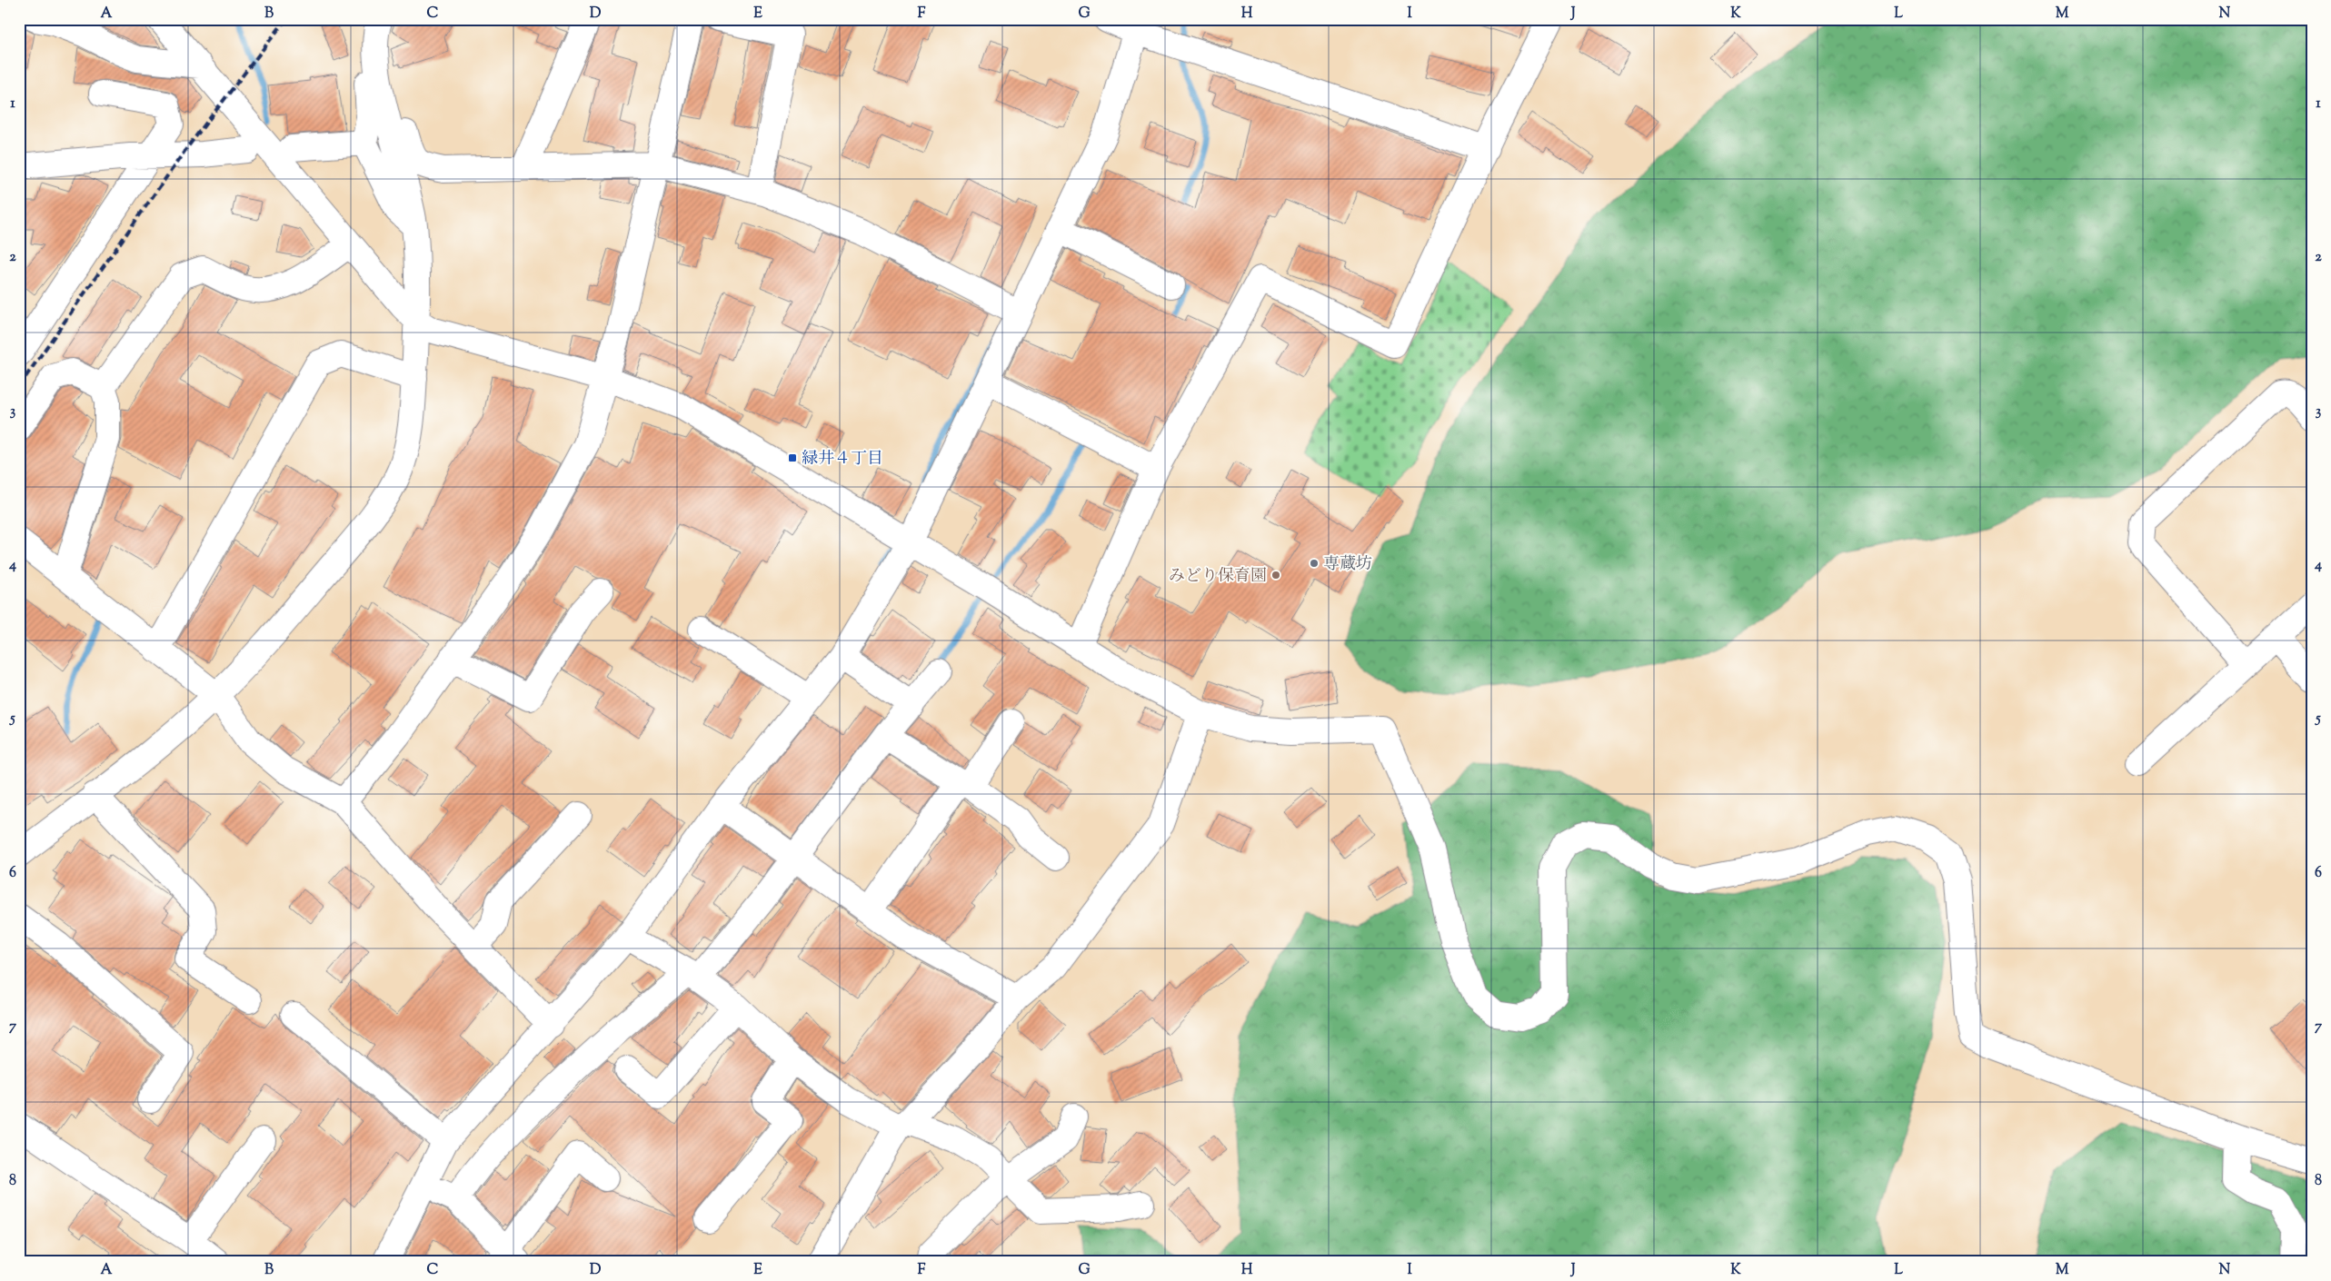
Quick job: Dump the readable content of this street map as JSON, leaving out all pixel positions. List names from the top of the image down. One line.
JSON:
{"places":{"transit":["緑井４丁目"],"other":["専蔵坊","みどり保育園"]},"grid":{"columns":["A","B","C","D","E","F","G","H","I","J","K","L","M","N"],"rows":["1","2","3","4","5","6","7","8"]}}
